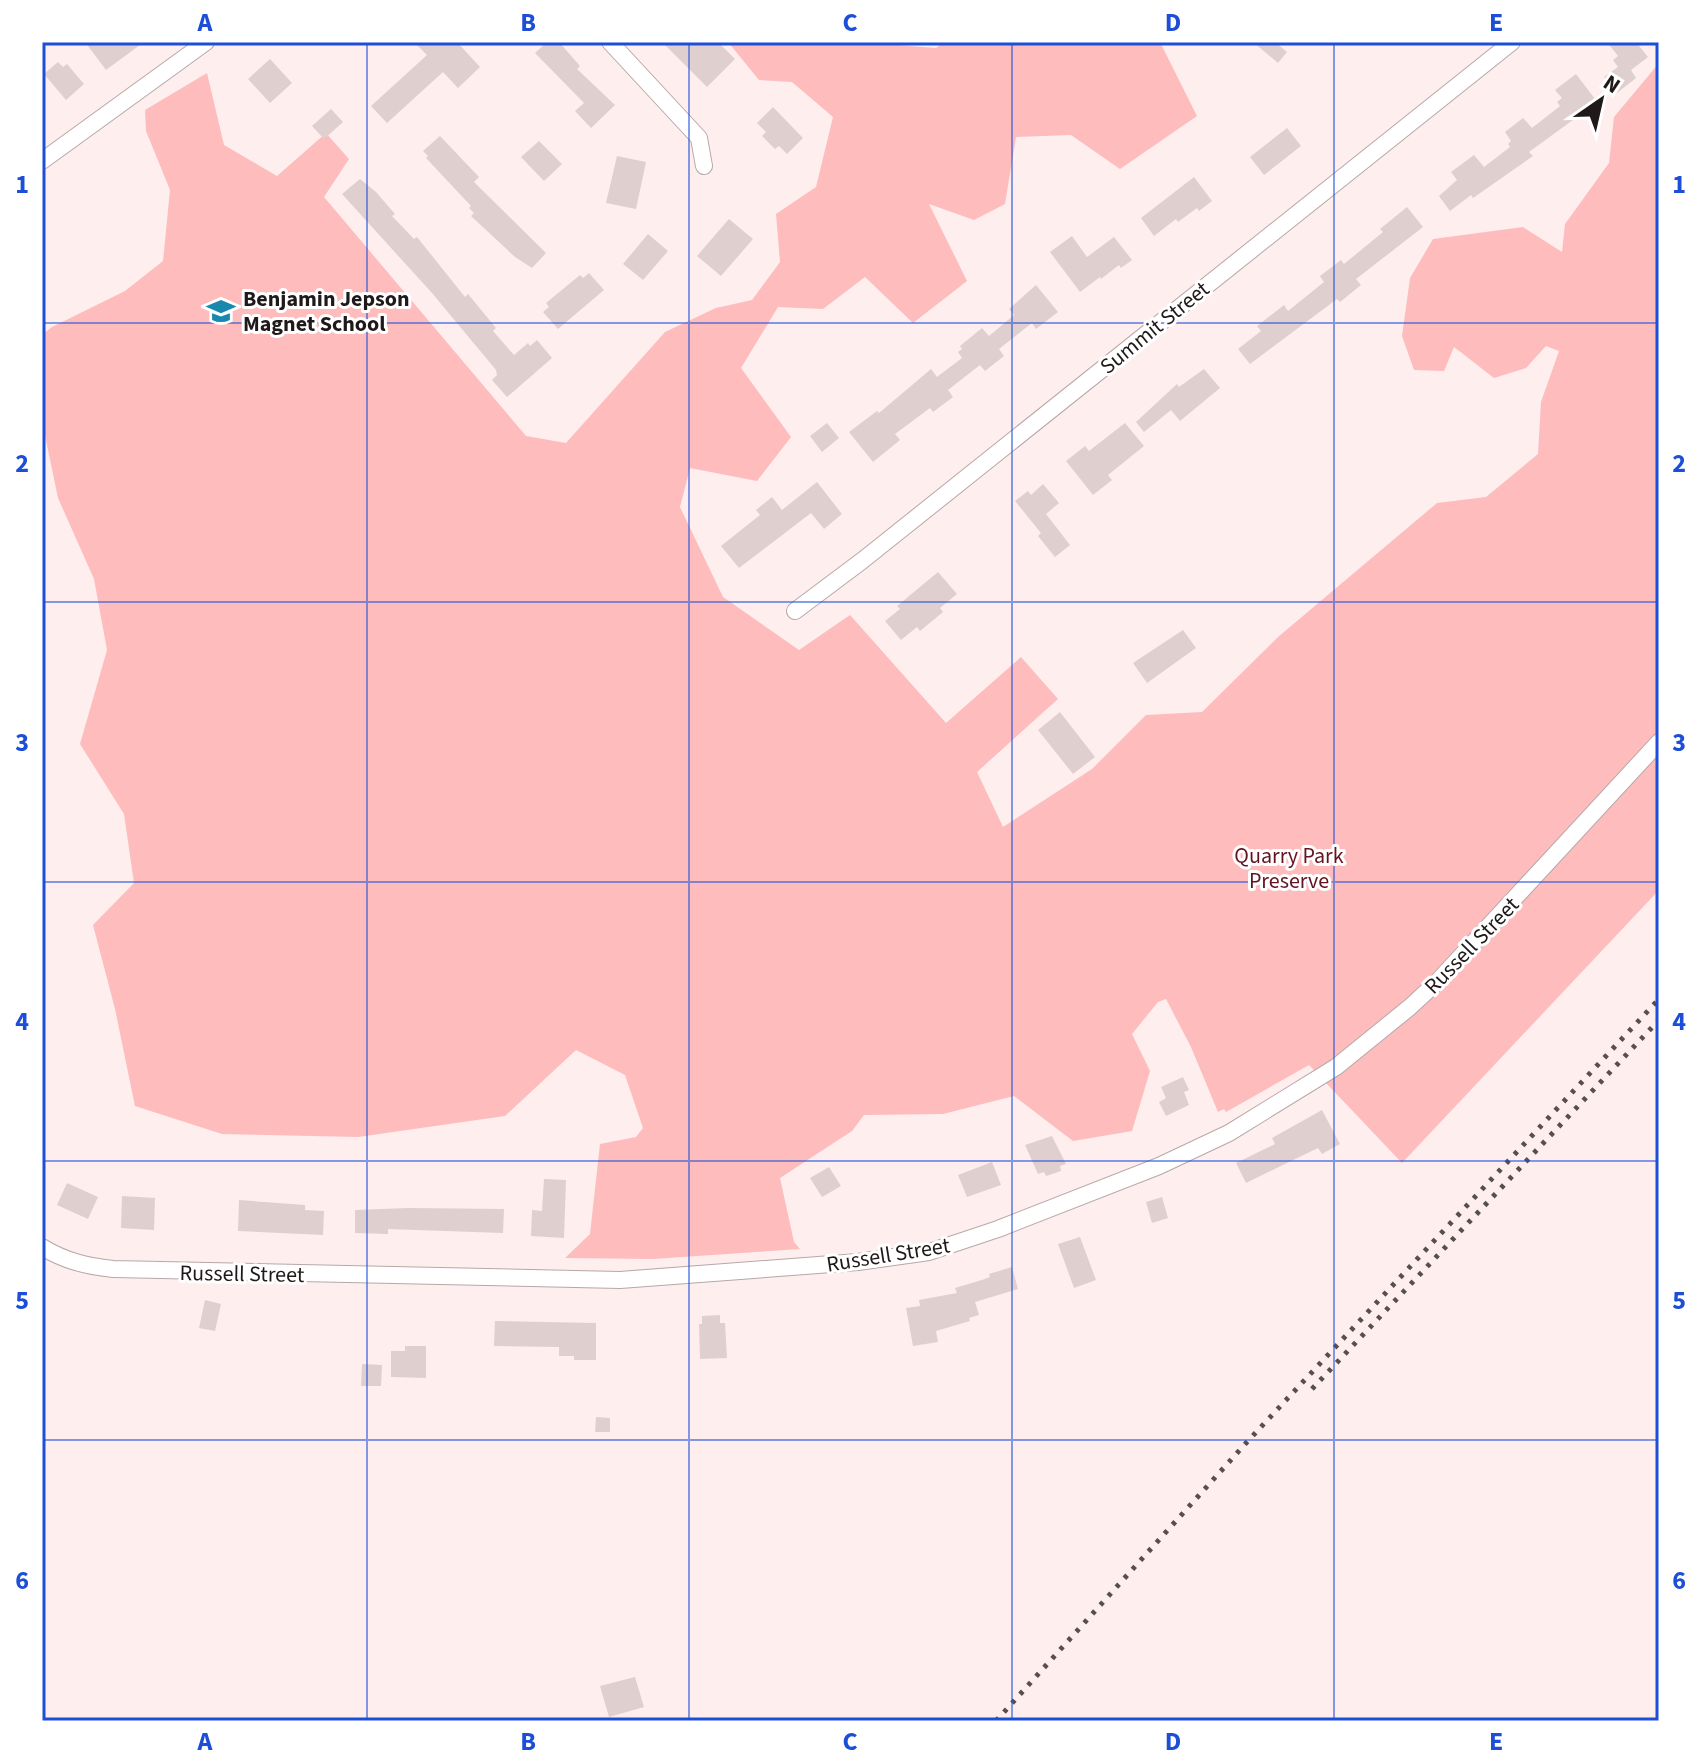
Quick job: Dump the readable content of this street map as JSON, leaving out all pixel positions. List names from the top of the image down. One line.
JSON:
{"streets":{"street":["Summit Street","Russell Street"]},"parks":["Quarry Park Preserve"],"places":{"school or university":["Benjamin Jepson Magnet School"]},"north":"top right","grid":{"columns":["A","B","C","D","E"],"rows":["1","2","3","4","5","6"]}}
